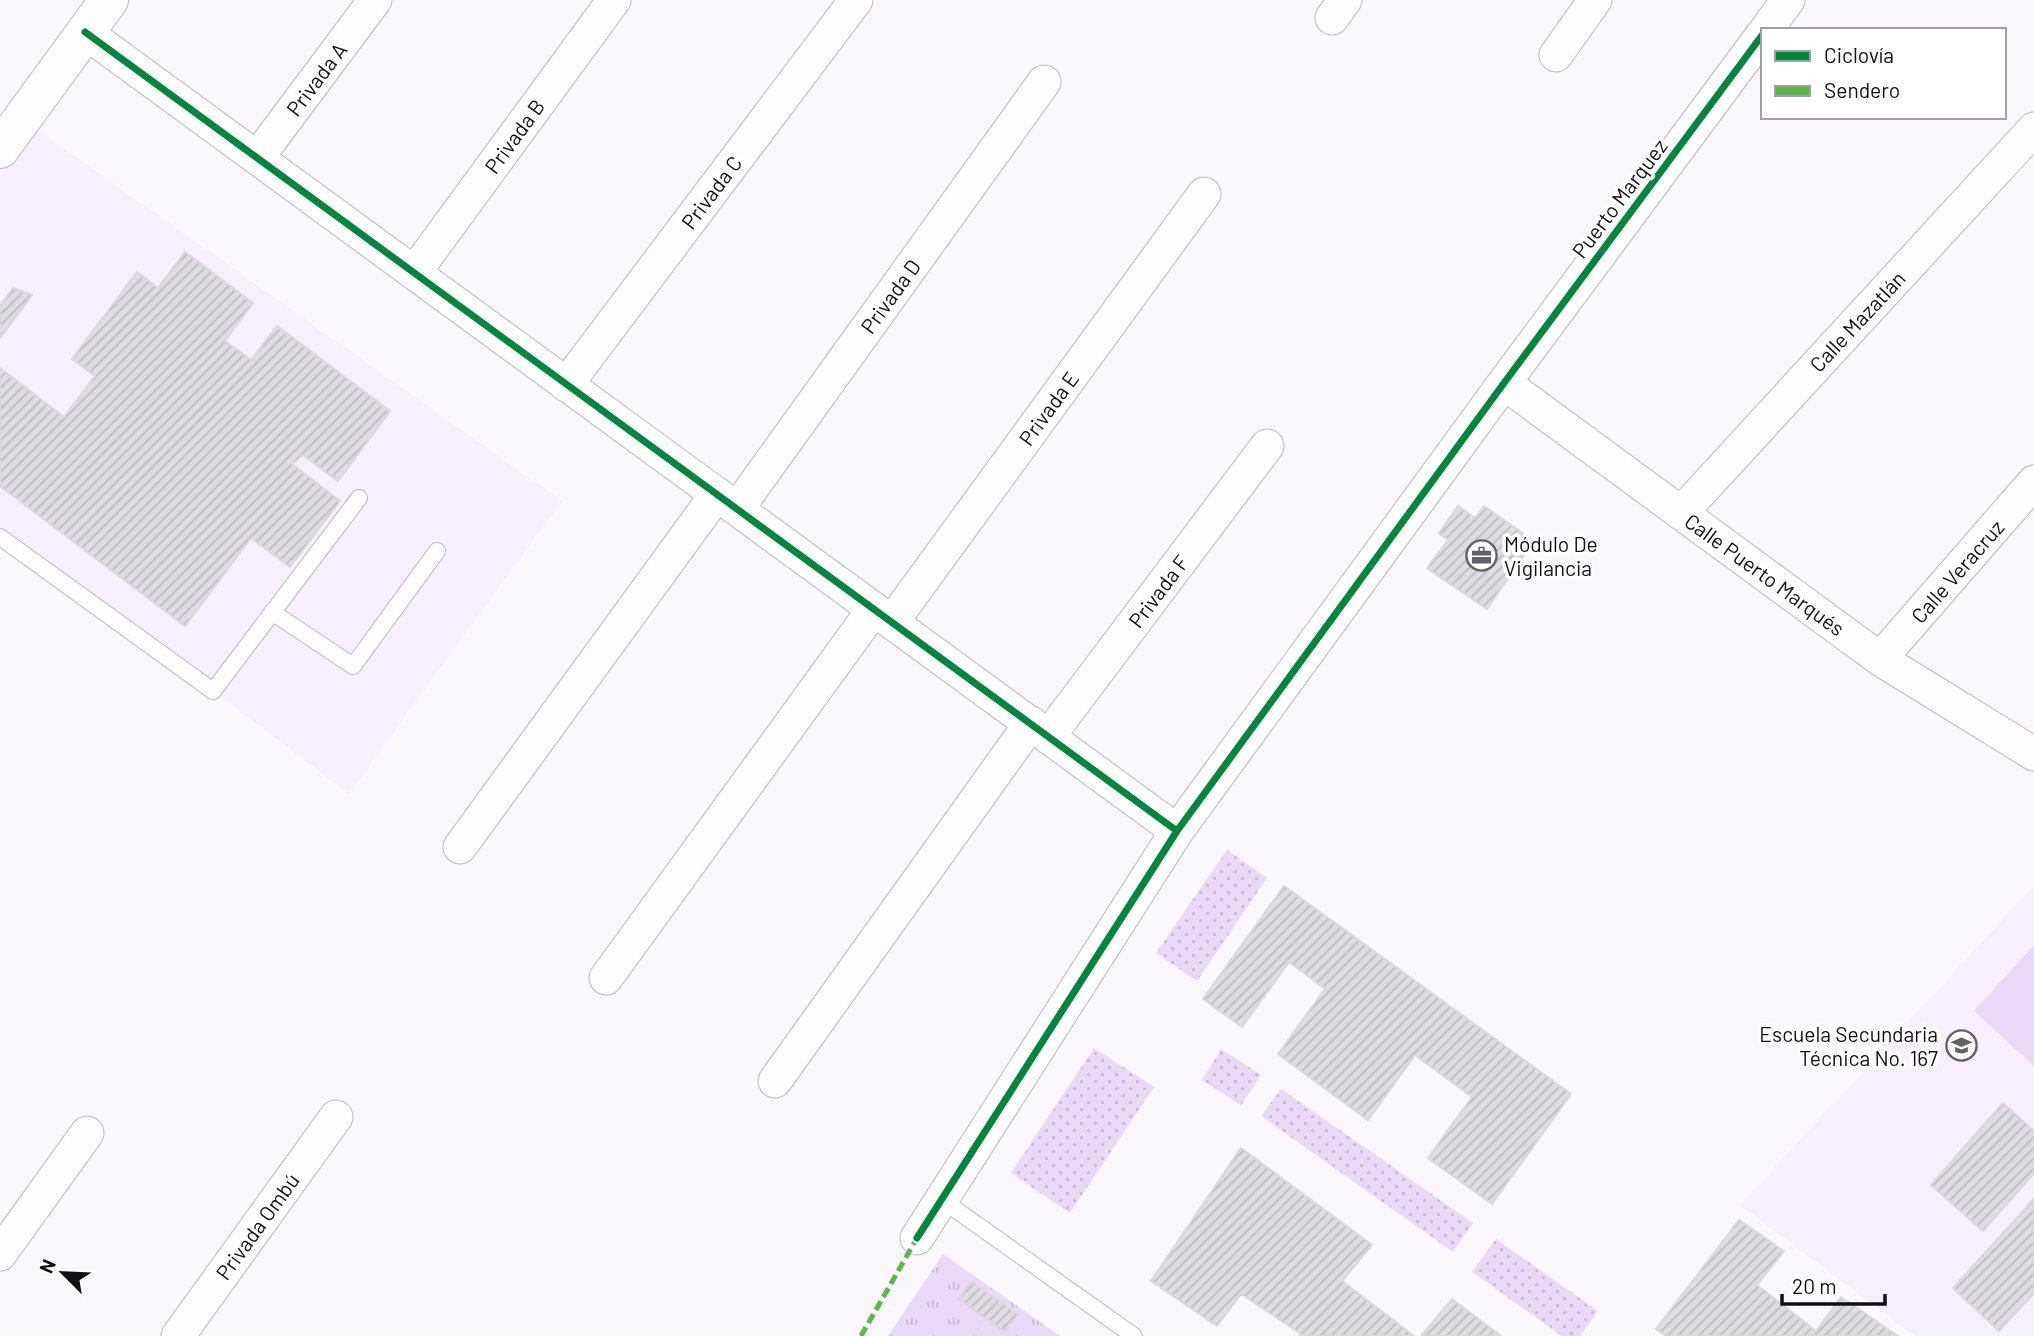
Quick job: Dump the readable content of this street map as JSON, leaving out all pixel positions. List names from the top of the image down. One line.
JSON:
{"streets":{"street":["Privada A","Privada B","Privada C","Puerto Marquez","Privada D","Calle Mazatlán","Privada E","Calle Veracruz","Calle Puerto Marqués","Privada F","Privada Ombú"]},"crossings":[["Puerto Marquez","Calle Puerto Marqués"],["Calle Mazatlán","Calle Puerto Marqués"],["Calle Veracruz","Calle Puerto Marqués"]],"places":{"office":["Módulo De Vigilancia"],"school or university":["Escuela Secundaria Técnica No. 167"]},"legend":["Ciclovía","Sendero"],"scale_bar":"20 m","north":"top left"}
